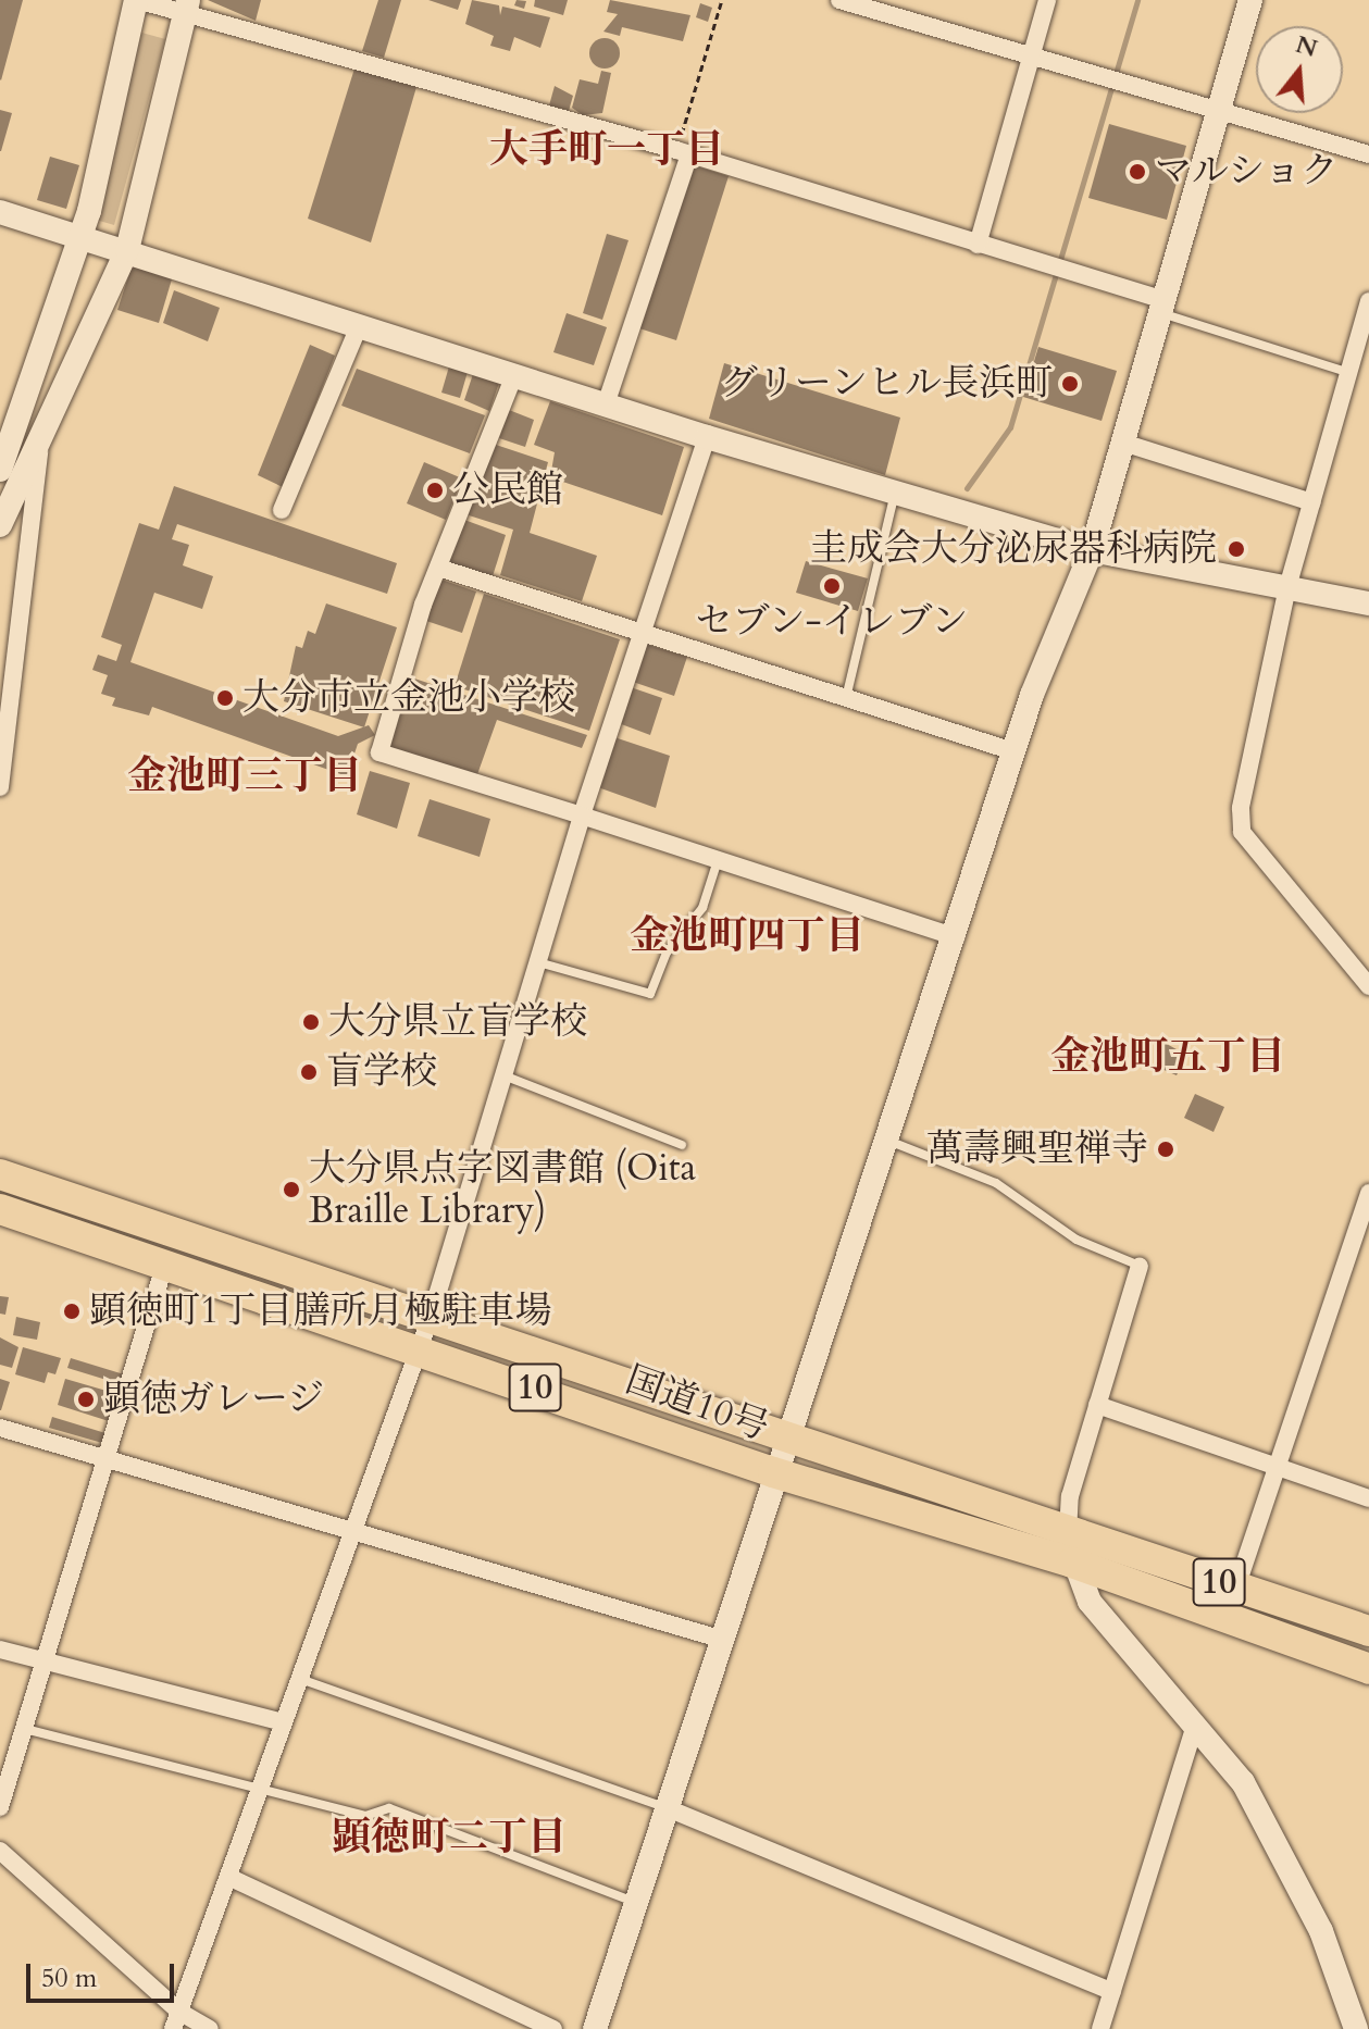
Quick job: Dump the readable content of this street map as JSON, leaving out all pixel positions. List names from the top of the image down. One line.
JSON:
{"streets":{"highway":["10","国道10号"]},"districts":["大手町一丁目","金池町三丁目","金池町四丁目","金池町五丁目","顕徳町二丁目"],"places":["マルショク","グリーンヒル長浜町","公民館","圭成会大分泌尿器科病院","セブン-イレブン","大分市立金池小学校","大分県立盲学校","盲学校","萬壽興聖禅寺","大分県点字図書館 (Oita Braille Library)","顕徳町1丁目膳所月極駐車場","顕徳ガレージ"],"scale_bar":"50 m","north":"top"}
